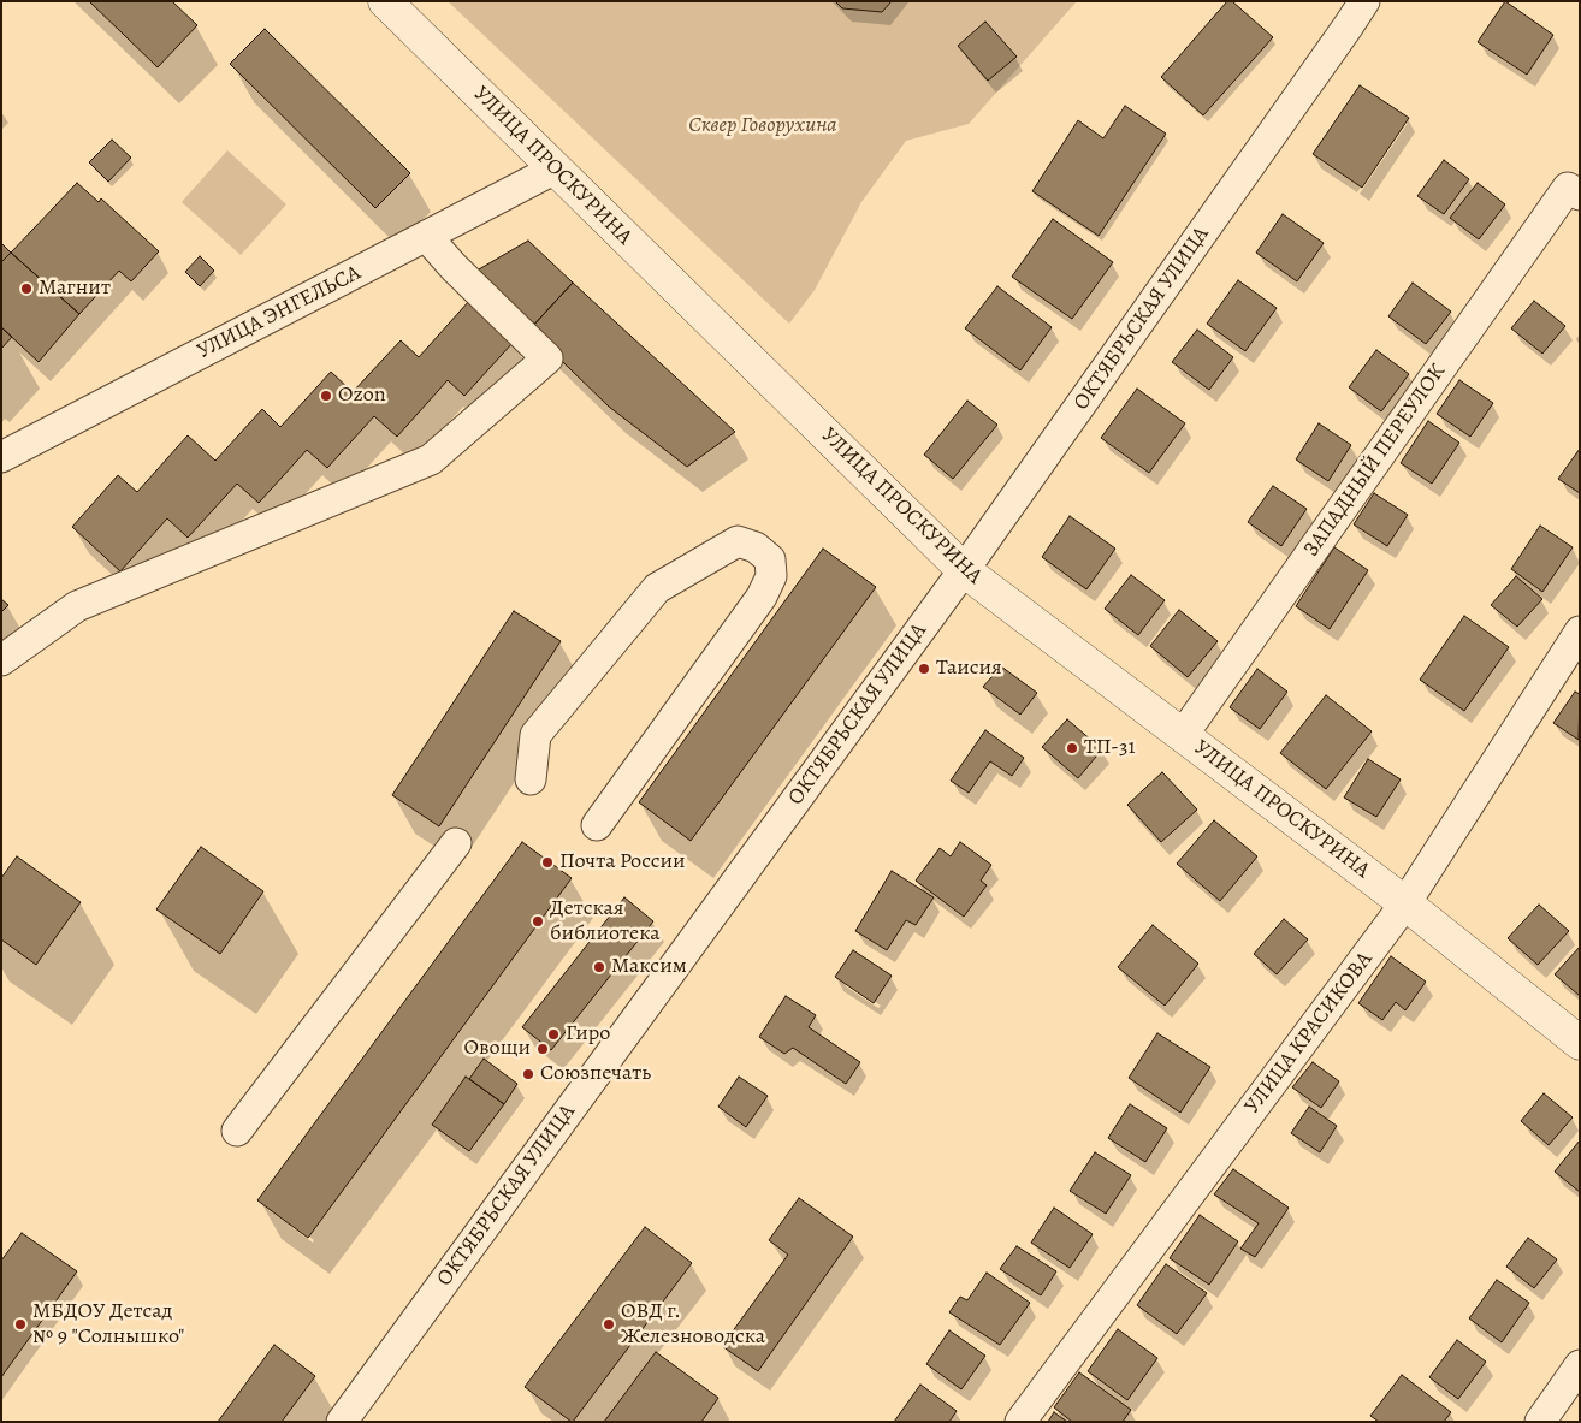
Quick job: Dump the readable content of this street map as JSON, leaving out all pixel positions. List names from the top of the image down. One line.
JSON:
{"streets":{"street":["УЛИЦА ПРОСКУРИНА","УЛИЦА ЭНГЕЛЬСА","ОКТЯБРЬСКАЯ УЛИЦА","ЗАПАДНЫЙ ПЕРЕУЛОК","УЛИЦА КРАСИКОВА"]},"crossings":[["УЛИЦА ПРОСКУРИНА","УЛИЦА ЭНГЕЛЬСА"],["УЛИЦА ПРОСКУРИНА","ОКТЯБРЬСКАЯ УЛИЦА"],["УЛИЦА ПРОСКУРИНА","ЗАПАДНЫЙ ПЕРЕУЛОК"],["УЛИЦА ПРОСКУРИНА","УЛИЦА КРАСИКОВА"]],"parks":["Сквер Говорухина"],"places":["Магнит","Ozon","Таисия","ТП-31","Почта России","Детская библиотека","Максим","Гиро","Овощи","Союзпечать","МБДОУ Детсад № 9 \"Солнышко\"","ОВД г. Железноводска"]}
